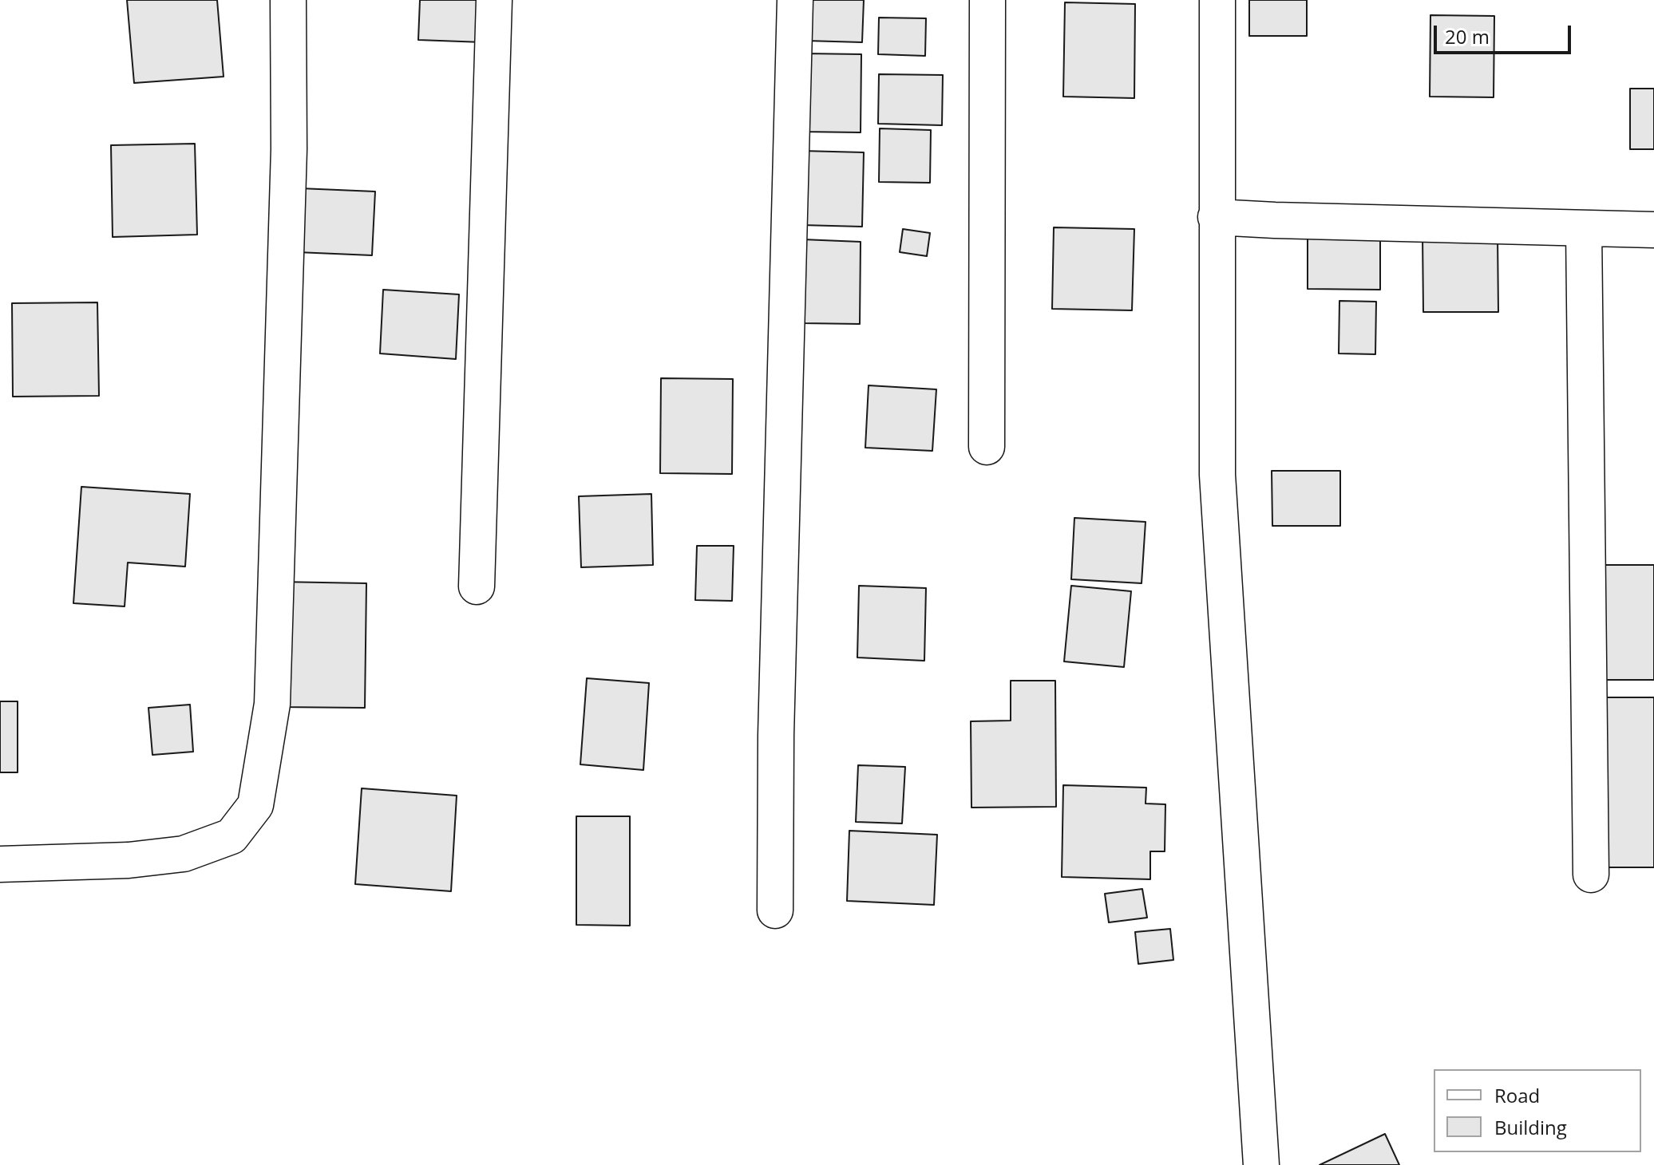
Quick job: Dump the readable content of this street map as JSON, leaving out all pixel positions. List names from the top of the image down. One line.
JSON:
{"legend":["Road","Building"],"scale_bar":"20 m"}
